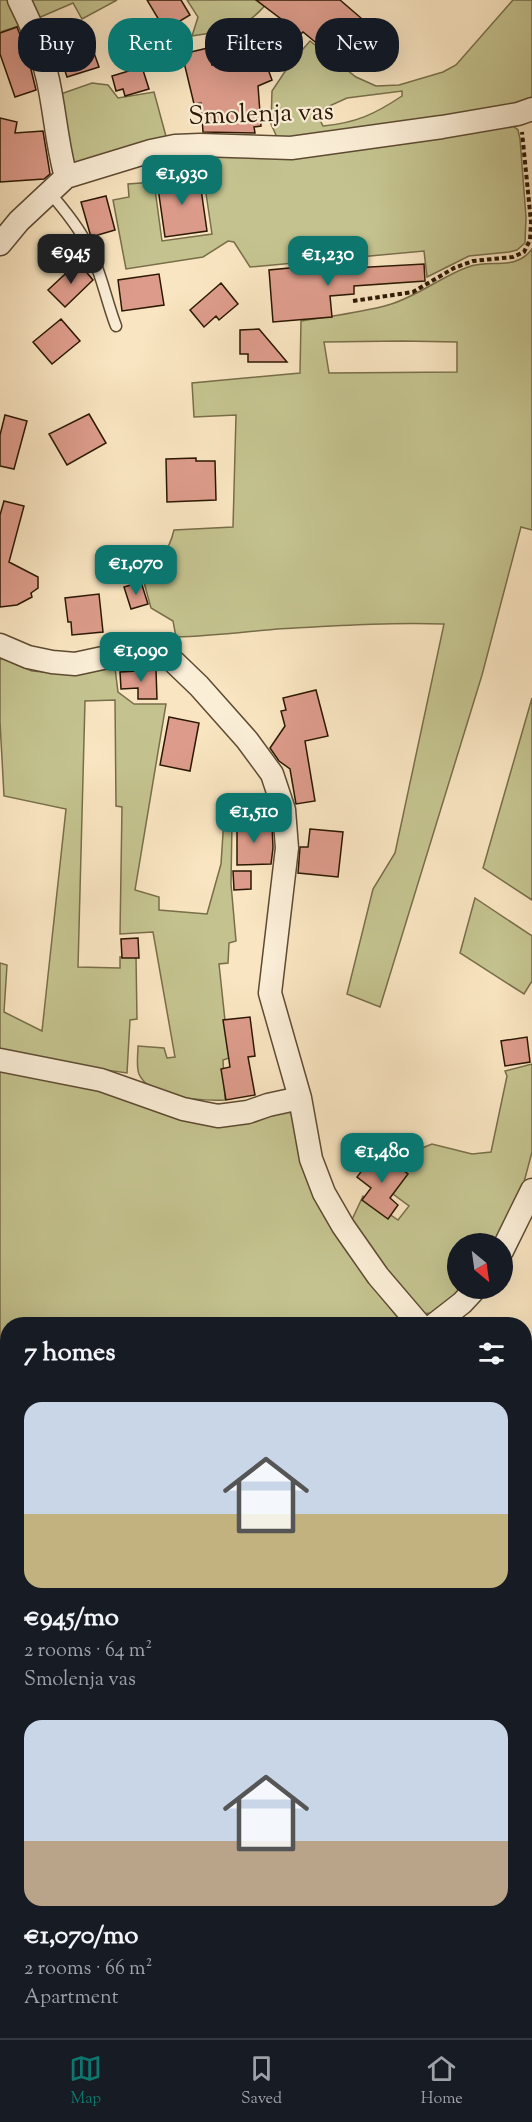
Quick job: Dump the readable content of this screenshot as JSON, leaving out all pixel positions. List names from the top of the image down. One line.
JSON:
{"streets":{"street":["Smolenja vas"]},"north":"bottom right","page":{"chip":["Buy","Rent","Filters","New"],"price":["€1,930","€945","€1,230","€1,070","€1,090","€1,510","€1,480"],"heading":"7 homes","list":[{"name":"€945/mo","note":"2 rooms · 64 m² · Smolenja vas"},{"name":"€1,070/mo","note":"2 rooms · 66 m² · Apartment"}],"tabs":["Map","Saved","Home"]}}
